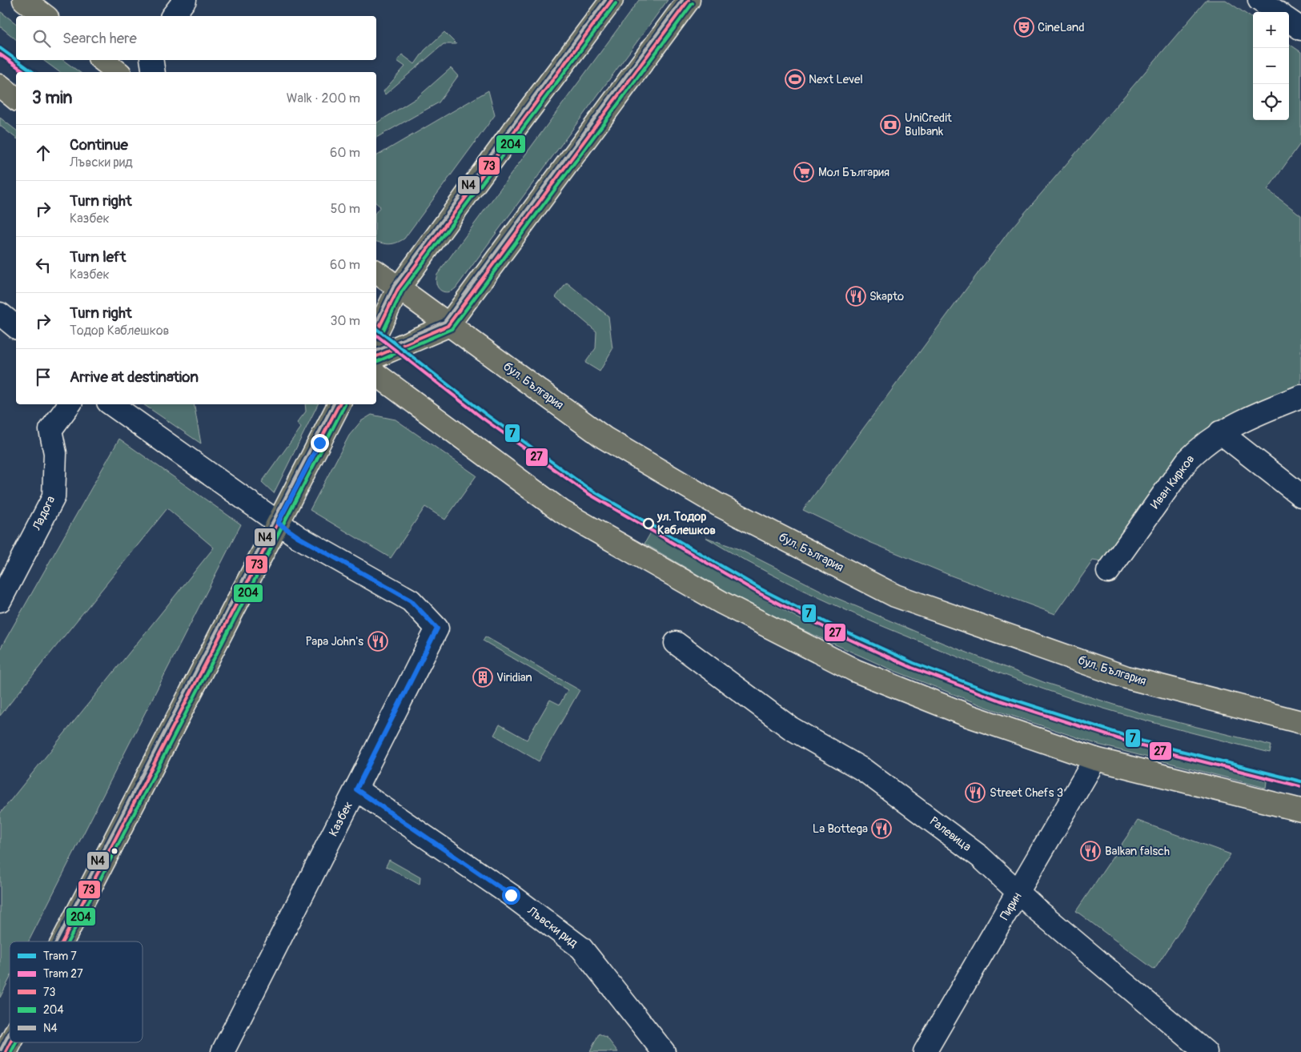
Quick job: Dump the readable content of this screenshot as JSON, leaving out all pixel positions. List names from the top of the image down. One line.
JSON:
{"streets":{"main road":["бул. България"],"street":["Иван Кирков","Ладога","Казбек","Ралевица","Пирин","Лъвски рид"]},"crossings":[["Казбек","Лъвски рид"],["Ралевица","Пирин"]],"places":{"theatre":["CineLand"],"sports":["Next Level"],"bank":["UniCredit Bulbank"],"supermarket":["Мол България"],"restaurant":["Skapto","Papa John's","Street Chefs 3","La Bottega","Balkan falsch"],"other":["ул. Тодор Каблешков"],"building":["Viridian"]},"lines":["transit line 73","transit line N4","transit line 204","tram line 7","tram line 27"],"legend":["Tram 7","Tram 27","73","204","N4"],"page":{"map_buttons":["+","−"],"search":"Search here","heading":["3 min","Walk · 200 m"],"list":[["Continue","Лъвски рид","60 m"],["Turn right","Казбек","50 m"],["Turn left","Казбек","60 m"],["Turn right","Тодор Каблешков","30 m"],"Arrive at destination"]}}
